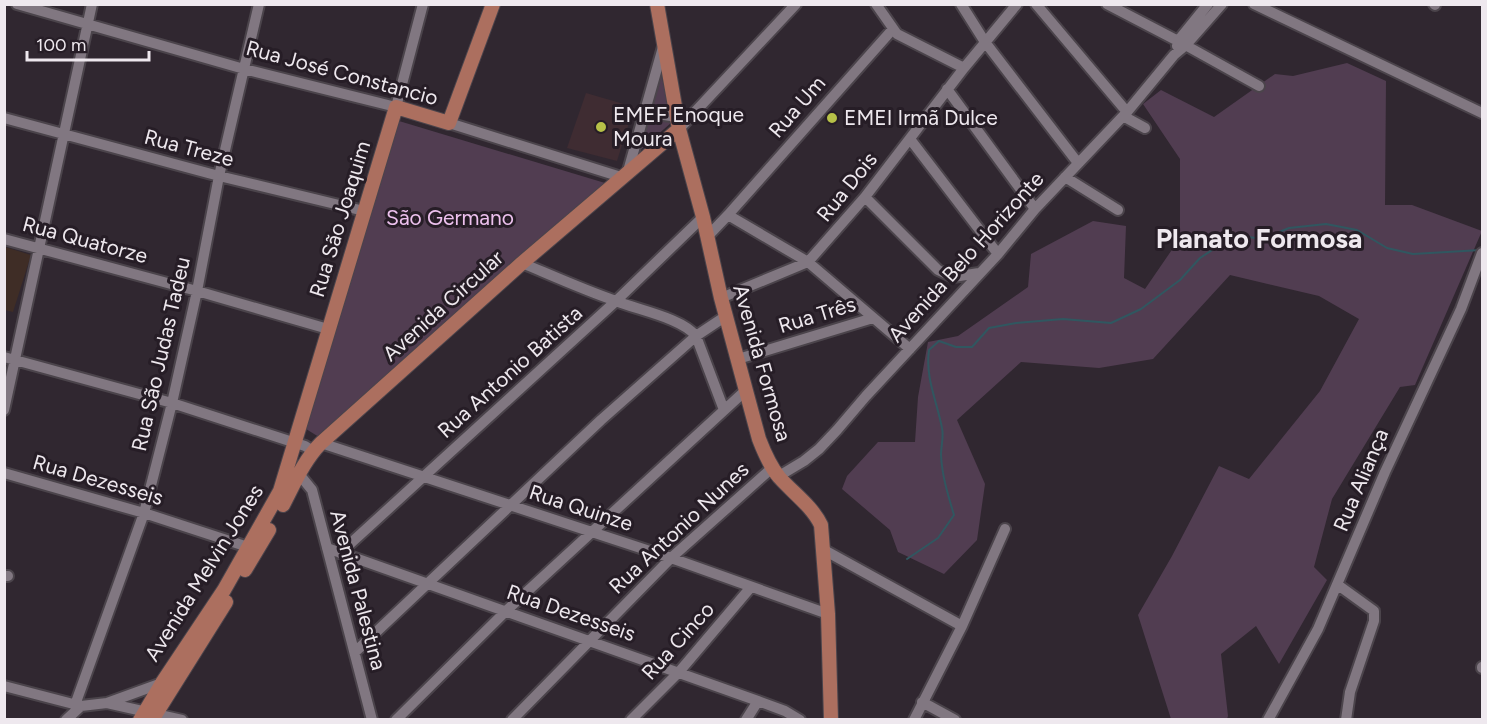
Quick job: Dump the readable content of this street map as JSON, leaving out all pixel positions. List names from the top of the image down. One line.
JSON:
{"streets":{"main road":["Rua José Constancio","Rua São Joaquim","Avenida Circular","Avenida Formosa","Avenida Melvin Jones"],"street":["Rua Um","Rua Treze","Rua Dois","Rua Quatorze","Avenida Belo Horizonte","Rua Três","Rua São Judas Tadeu","Rua Antonio Batista","Rua Dezesseis","Rua Aliança","Rua Quinze","Rua Antonio Nunes","Avenida Palestina","Rua Cinco"]},"crossings":[["Rua José Constancio","Rua São Joaquim"],["Rua José Constancio","Avenida Circular"],["Rua José Constancio","Rua São Judas Tadeu"],["Rua Um","Avenida Formosa"],["Rua Treze","Rua São Joaquim"],["Rua Treze","Rua São Judas Tadeu"],["Rua Dois","Avenida Formosa"],["Rua São Joaquim","Rua Quatorze"],["Rua São Joaquim","Avenida Melvin Jones"],["Rua Quatorze","Rua São Judas Tadeu"],["Avenida Belo Horizonte","Avenida Formosa"],["Avenida Belo Horizonte","Rua Antonio Nunes"],["Avenida Circular","Avenida Formosa"],["Avenida Circular","Rua Quinze"],["Avenida Circular","Avenida Melvin Jones"],["Rua Três","Avenida Formosa"],["Rua São Judas Tadeu","Rua Dezesseis"],["Avenida Formosa","Rua Antonio Batista"],["Avenida Formosa","Rua Quinze"],["Avenida Formosa","Rua Antonio Nunes"],["Rua Antonio Batista","Rua Dezesseis"],["Rua Antonio Batista","Rua Quinze"],["Rua Dezesseis","Rua Antonio Nunes"],["Rua Dezesseis","Avenida Melvin Jones"],["Rua Dezesseis","Avenida Palestina"],["Rua Dezesseis","Rua Cinco"],["Rua Quinze","Rua Antonio Nunes"],["Rua Quinze","Avenida Melvin Jones"],["Rua Quinze","Rua Cinco"],["Avenida Melvin Jones","Avenida Palestina"]],"districts":["Planato Formosa"],"parks":["São Germano"],"places":["EMEI Irmã Dulce","EMEF Enoque Moura"],"scale_bar":"100 m"}
